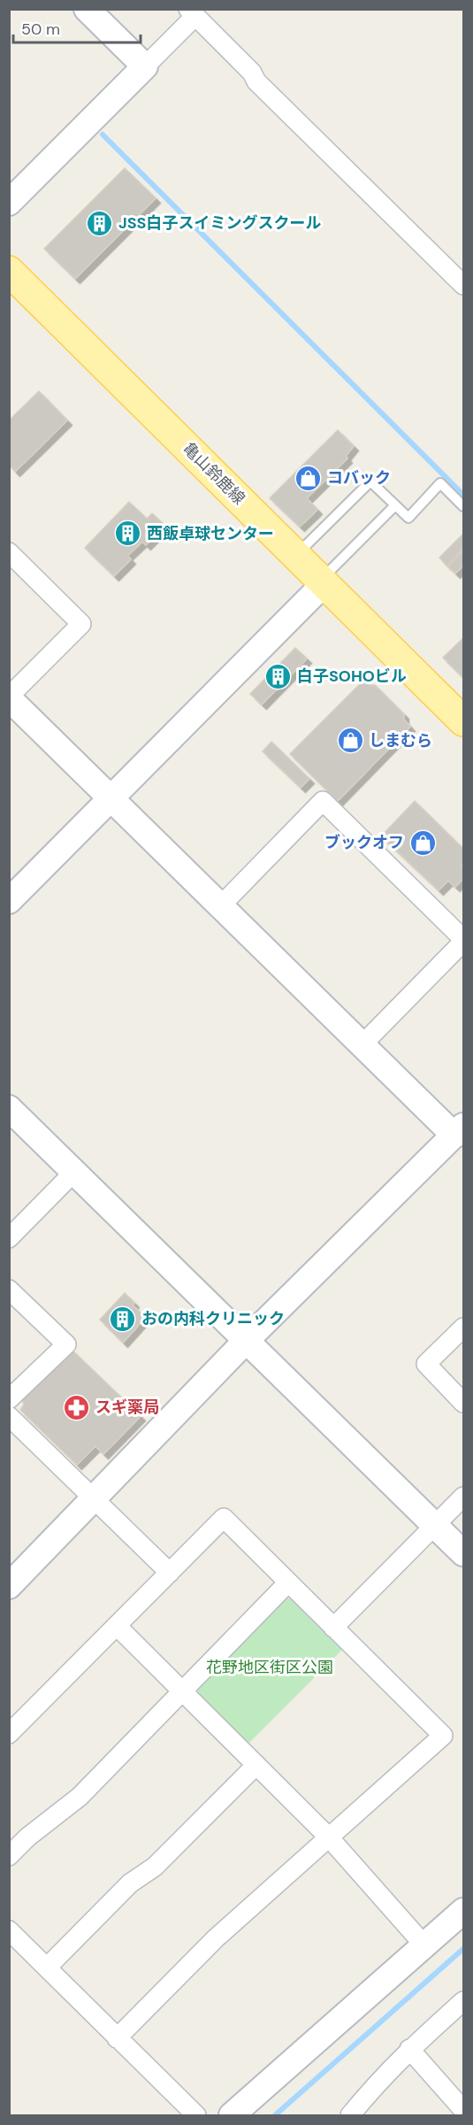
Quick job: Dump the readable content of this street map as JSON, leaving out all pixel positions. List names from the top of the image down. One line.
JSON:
{"streets":{"main road":["亀山鈴鹿線"]},"parks":["花野地区街区公園"],"places":{"building":["JSS白子スイミングスクール","西飯卓球センター","白子SOHOビル","おの内科クリニック"],"shop":["コバック","しまむら","ブックオフ"],"pharmacy":["スギ薬局"]},"scale_bar":"50 m"}
